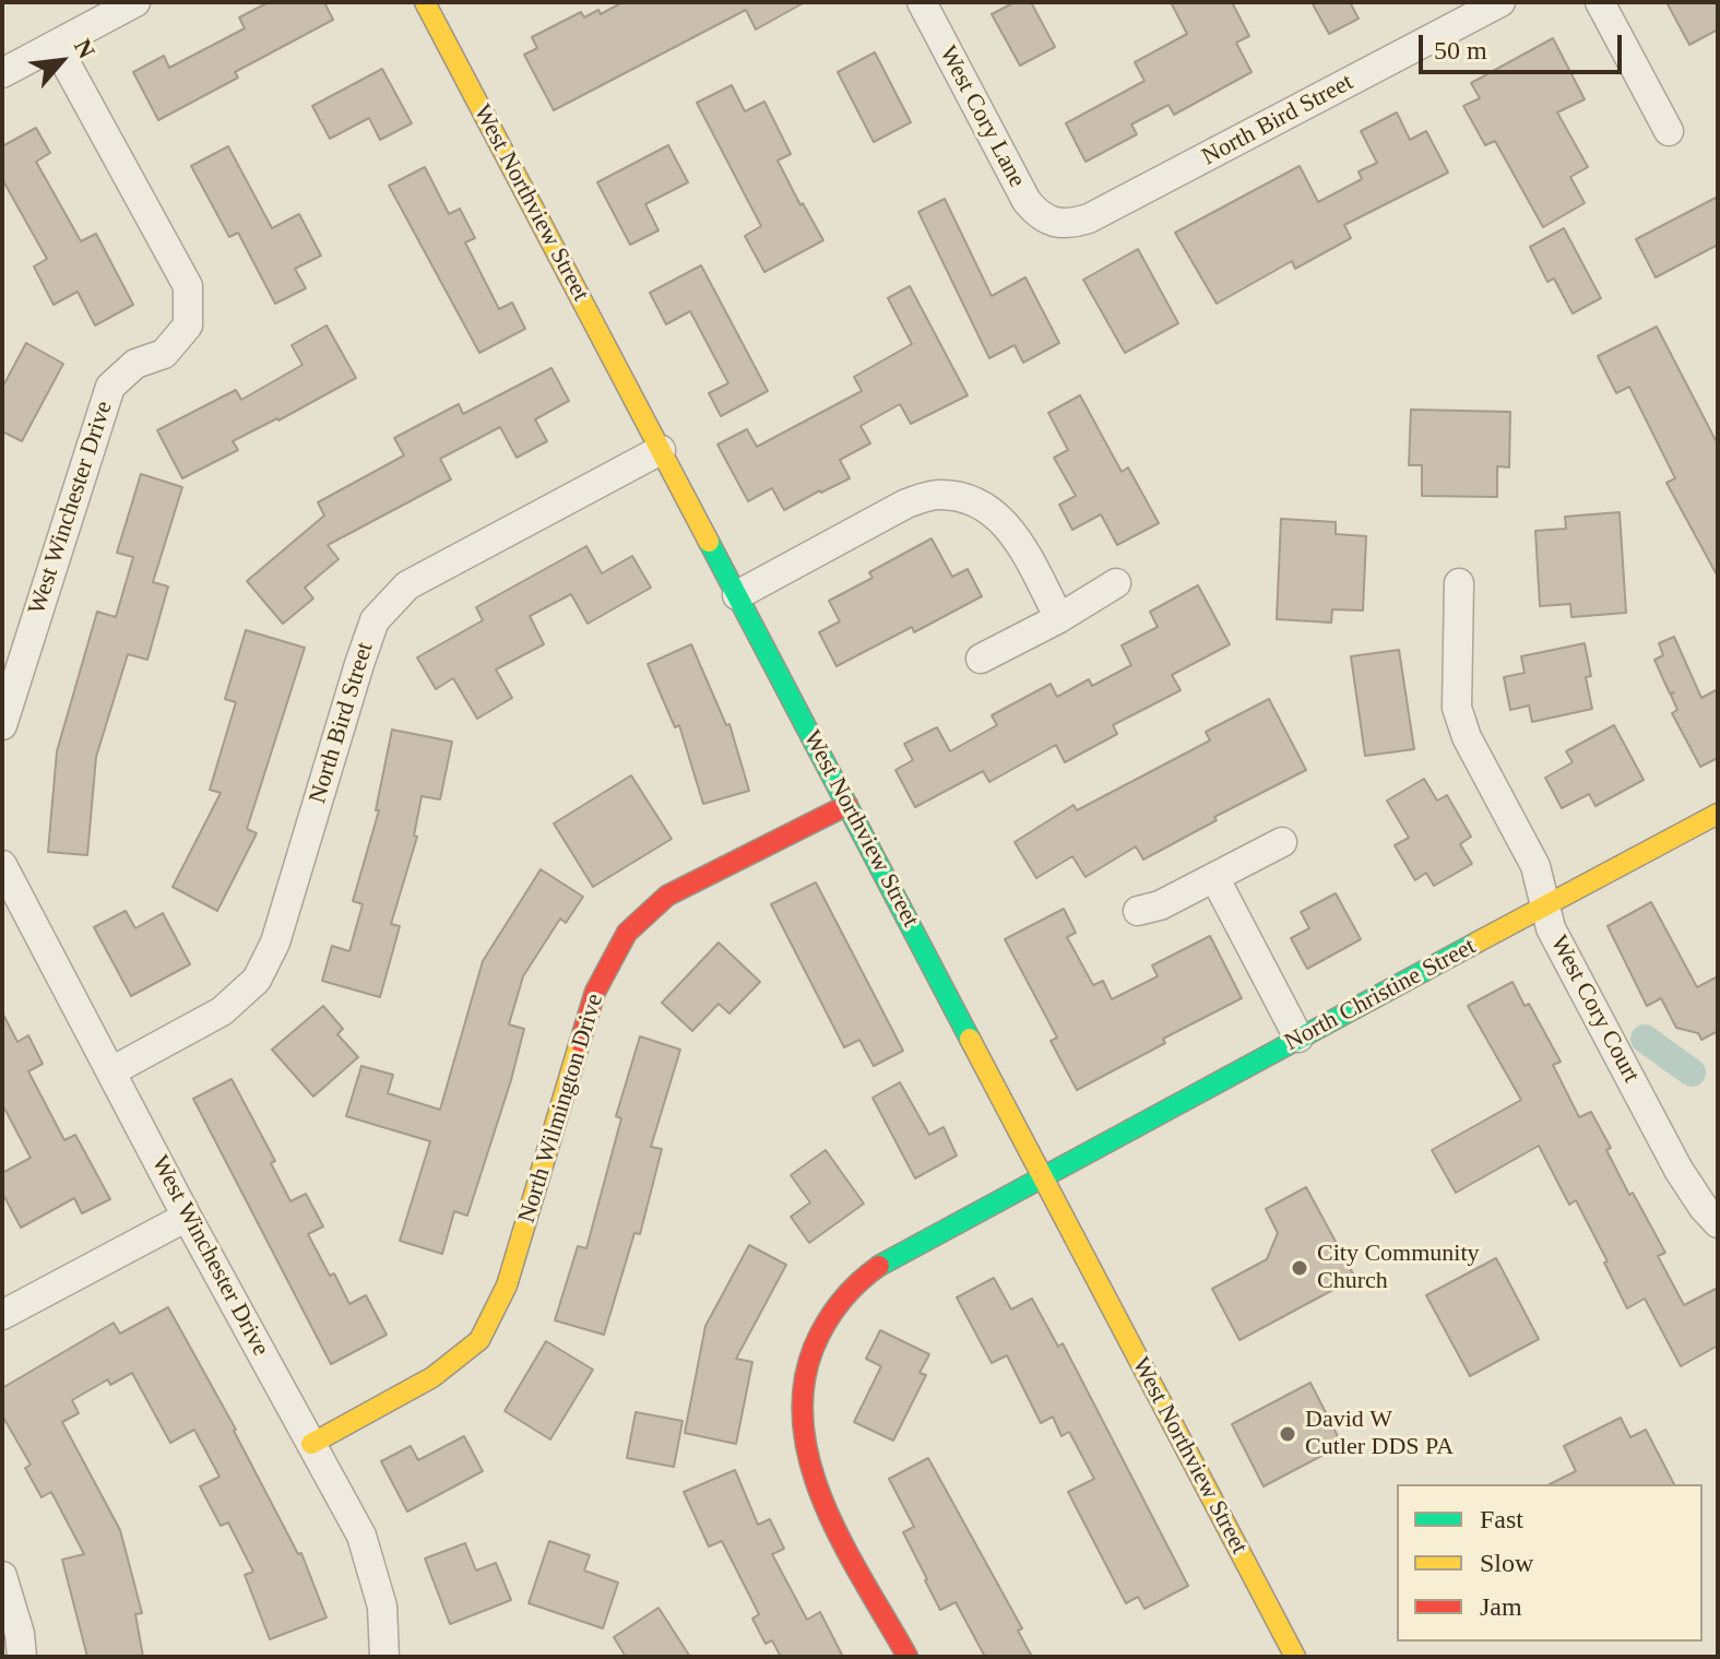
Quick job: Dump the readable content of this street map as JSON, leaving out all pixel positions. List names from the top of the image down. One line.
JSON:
{"streets":{"street":["West Cory Lane","North Bird Street","West Northview Street","West Winchester Drive","North Christine Street","West Cory Court","North Wilmington Drive"]},"crossings":[["West Cory Lane","North Bird Street"],["North Bird Street","West Northview Street"],["North Bird Street","West Winchester Drive"],["West Northview Street","North Christine Street"],["West Northview Street","North Wilmington Drive"],["West Winchester Drive","North Wilmington Drive"],["North Christine Street","West Cory Court"]],"places":["City Community Church","David W Cutler DDS PA"],"legend":["Fast","Slow","Jam"],"scale_bar":"50 m","north":"top right"}
